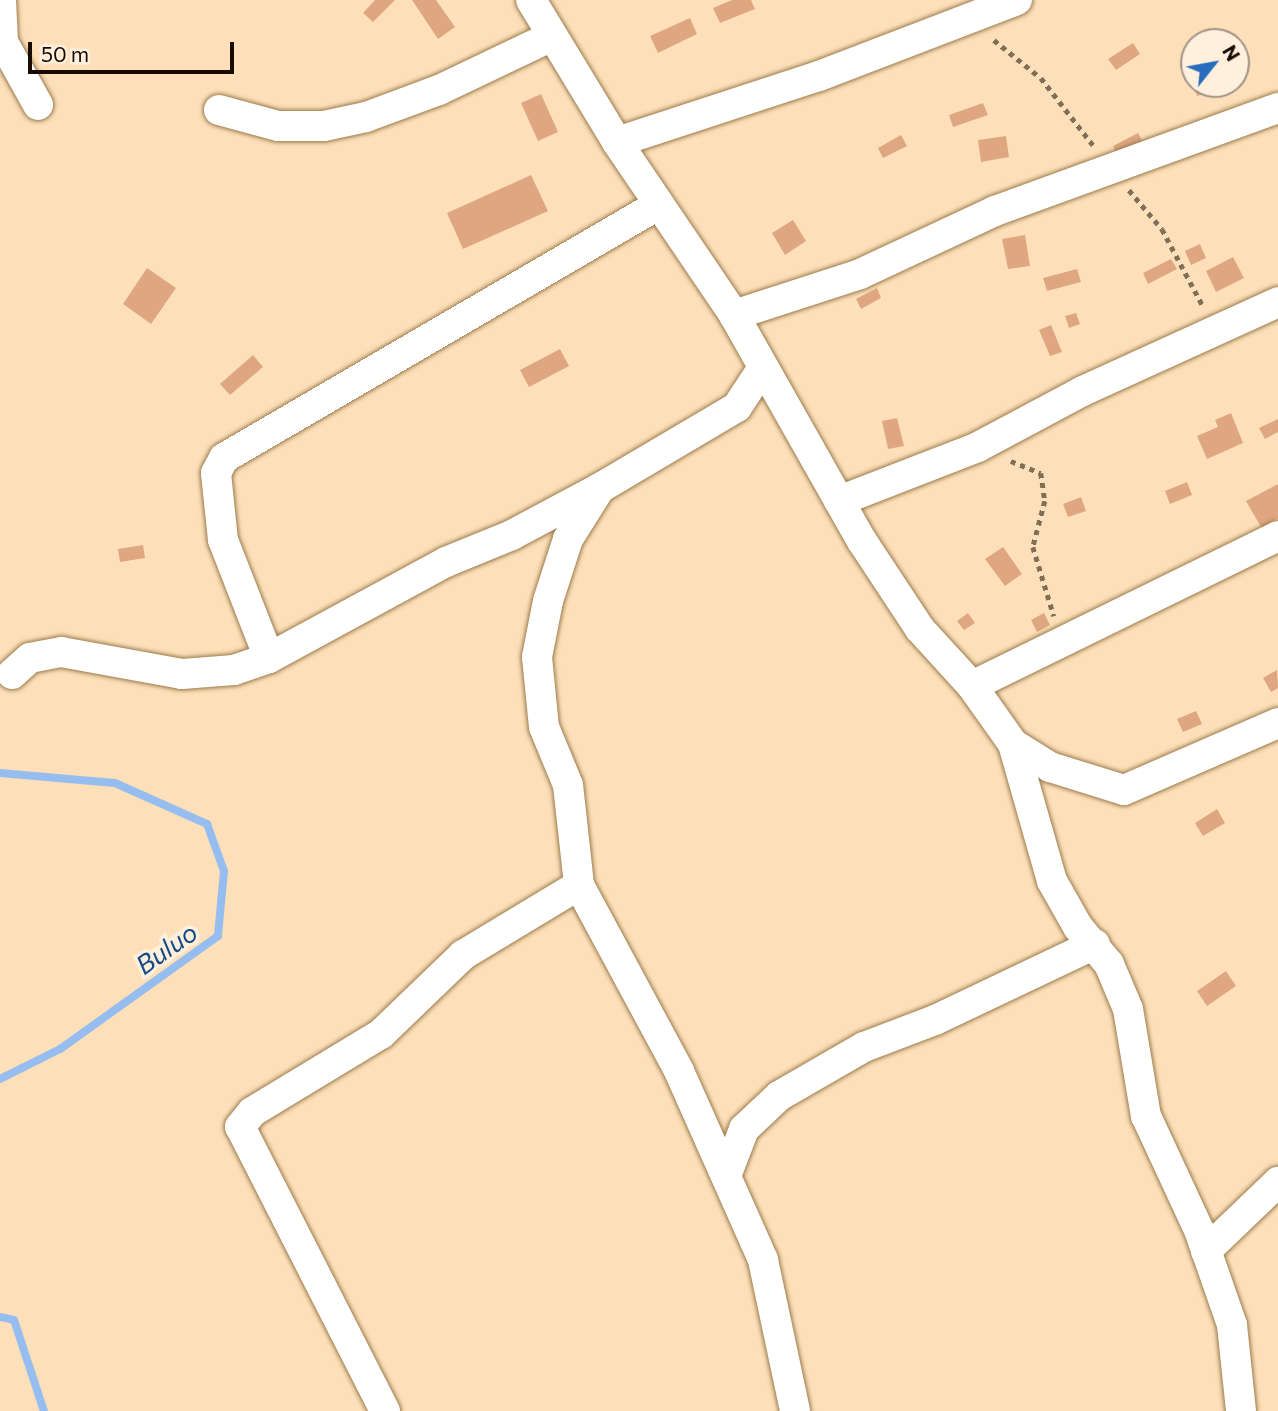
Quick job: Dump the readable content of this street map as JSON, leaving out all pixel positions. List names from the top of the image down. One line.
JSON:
{"water":["Buluo"],"scale_bar":"50 m","north":"top right"}
